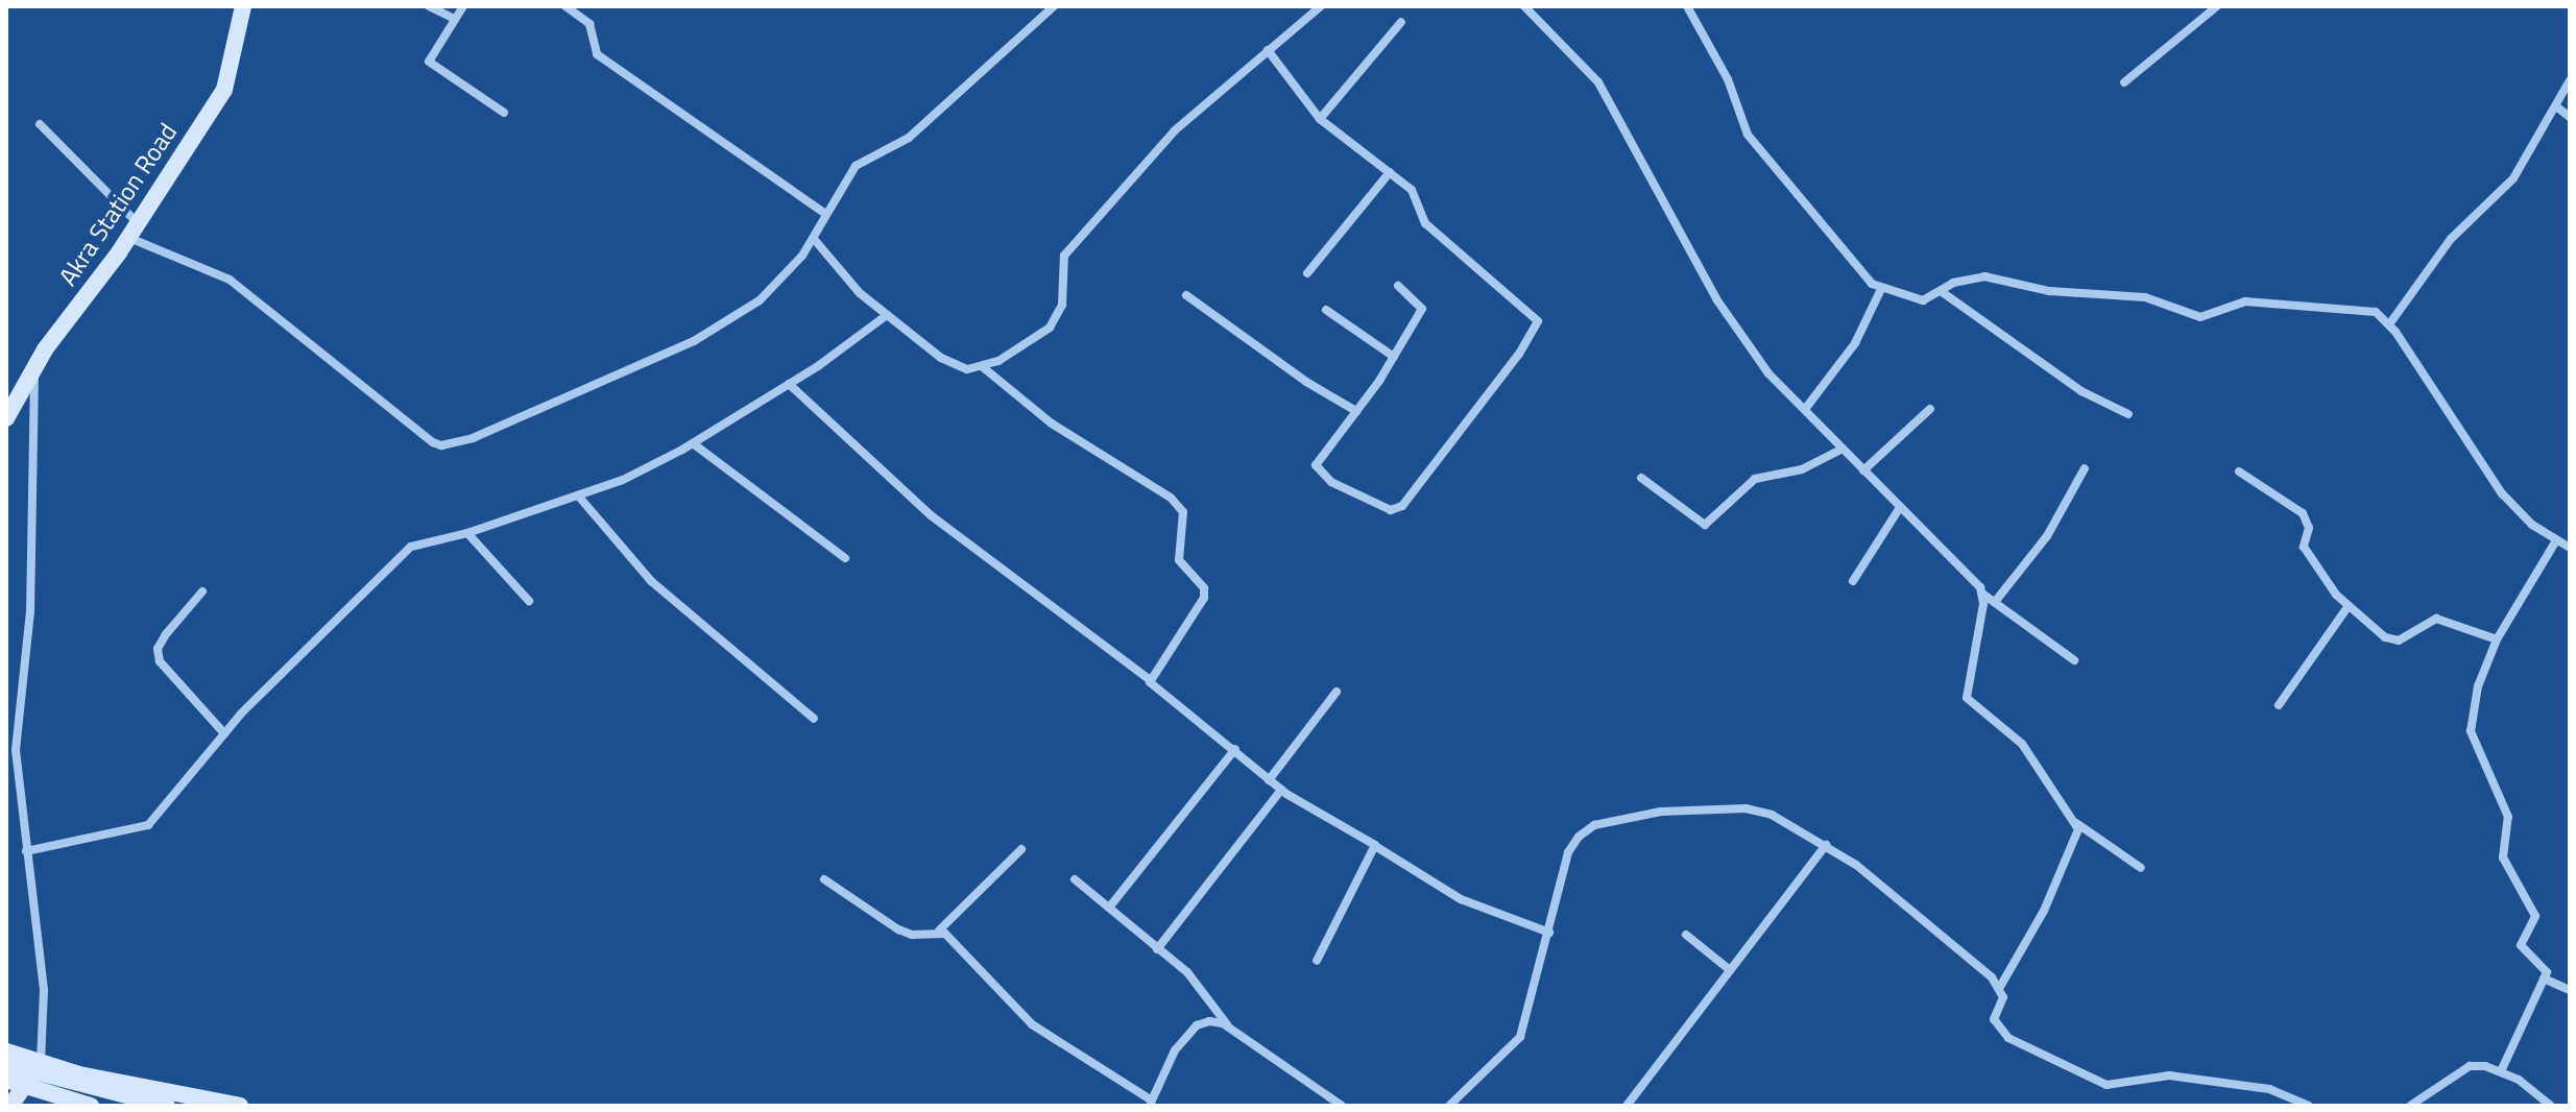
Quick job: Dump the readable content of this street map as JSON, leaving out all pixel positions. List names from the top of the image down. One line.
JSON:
{"streets":{"main road":["Akra Station Road"]}}
